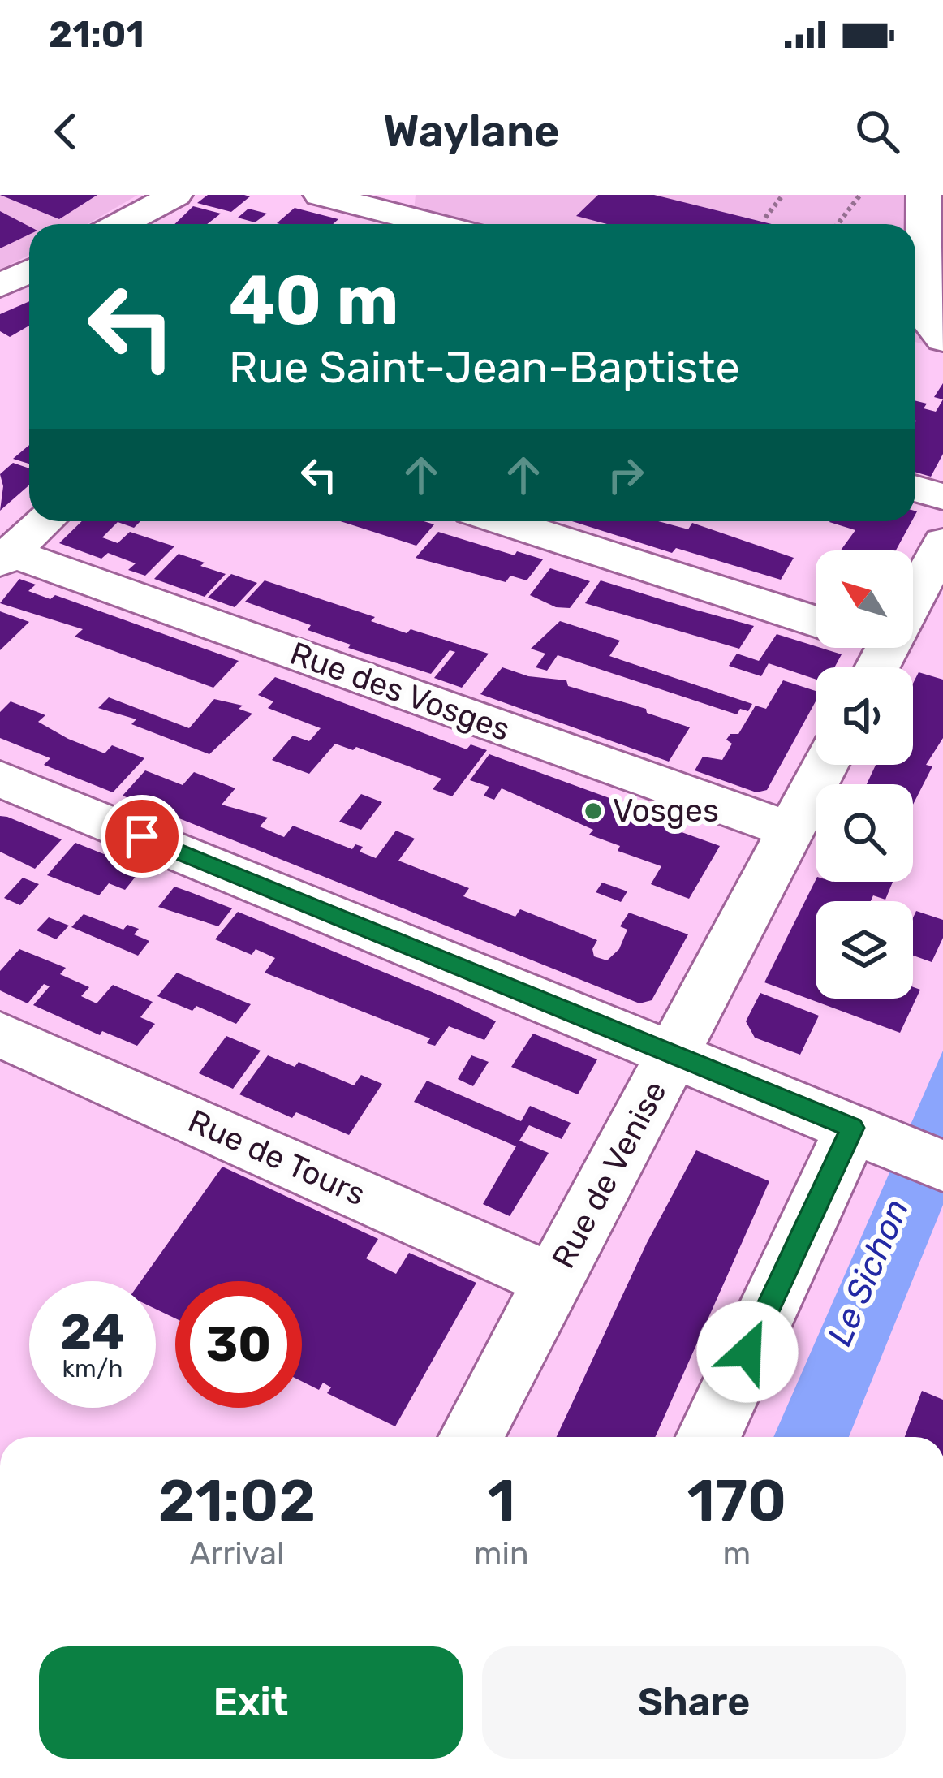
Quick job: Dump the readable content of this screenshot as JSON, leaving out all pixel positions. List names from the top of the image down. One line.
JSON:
{"streets":{"street":["Rue des Vosges","Rue de Tours","Rue de Venise"]},"crossings":[["Rue des Vosges","Rue de Venise"],["Rue de Tours","Rue de Venise"]],"water":["Le Sichon"],"places":["Vosges"],"north":"top left","page":{"status":"21:01","header":"Waylane","turn":["40 m","Rue Saint-Jean-Baptiste"],"speed":"24 km/h","limit":"30","eta":["21:02","Arrival","1","min","170","m"],"buttons":["Exit","Share"]}}
